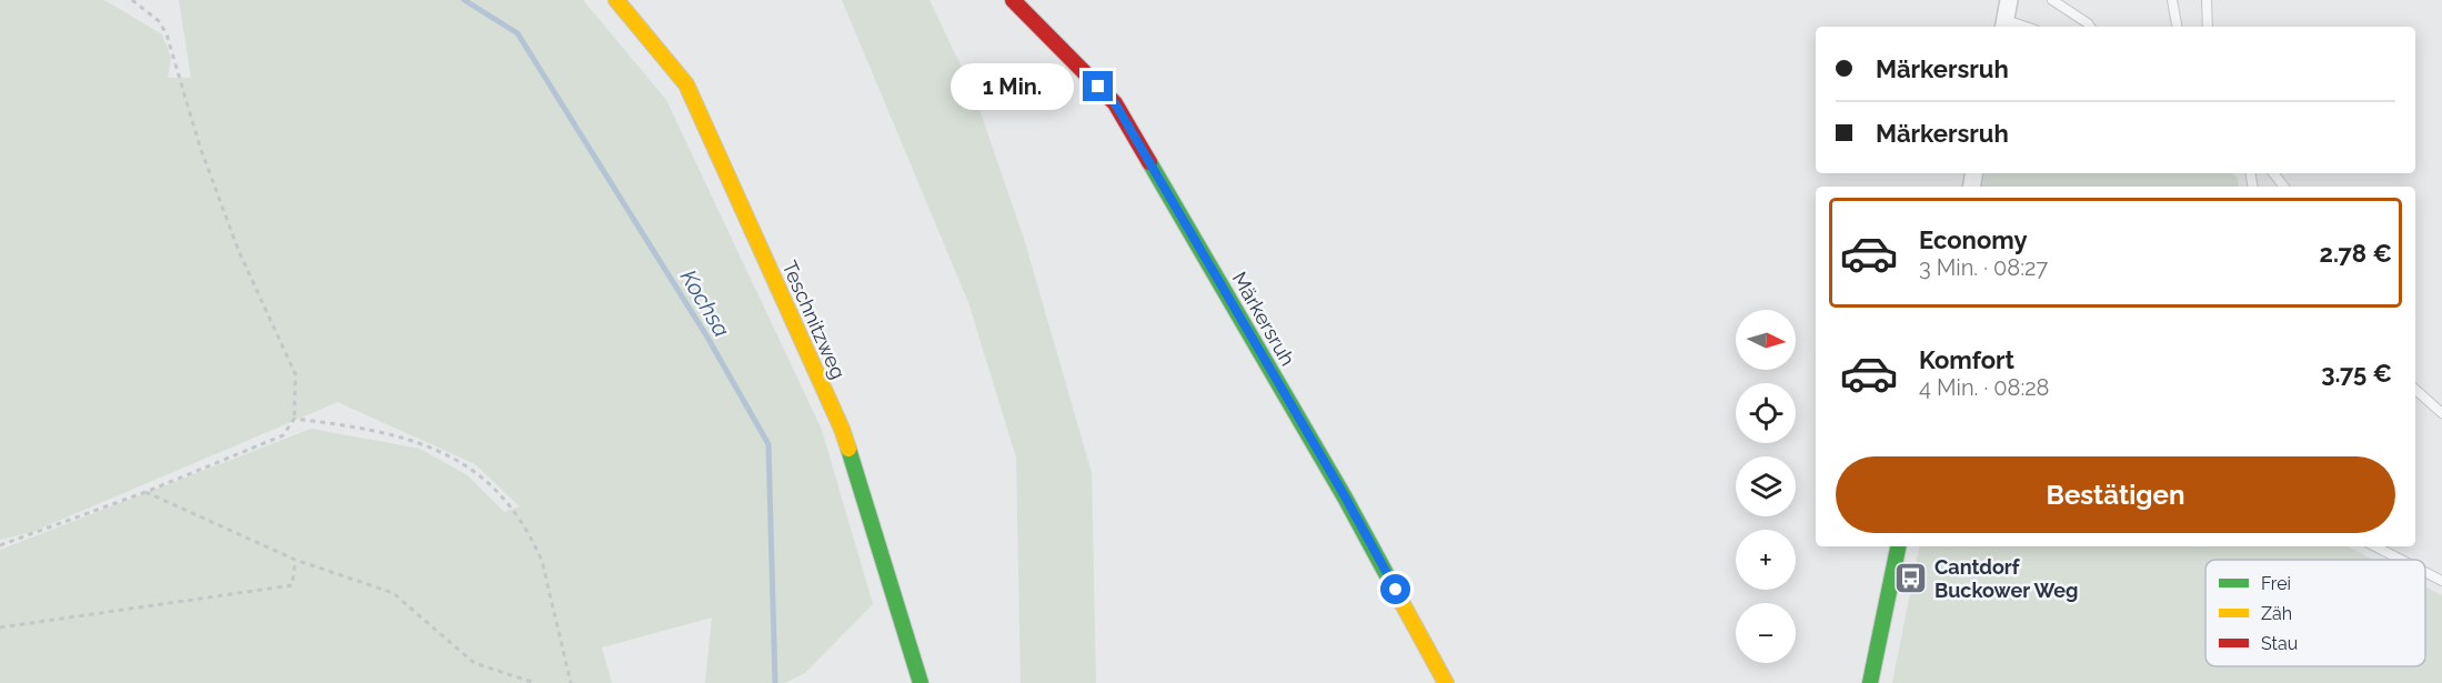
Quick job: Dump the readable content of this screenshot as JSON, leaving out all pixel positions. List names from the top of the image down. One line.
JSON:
{"streets":{"street":["Märkersruh","Teschnitzweg"]},"water":["Kochsa"],"places":{"bus stop":["Cantdorf Buckower Weg"]},"legend":["Frei","Zäh","Stau"],"north":"right","page":{"banner":["Märkersruh","Märkersruh"],"bubble":"1 Min.","list":[{"name":"Economy","note":"3 Min. · 08:27","value":"2.78 €"},{"name":"Komfort","note":"4 Min. · 08:28","value":"3.75 €"}],"map_buttons":["+","−"],"buttons":"Bestätigen"}}
